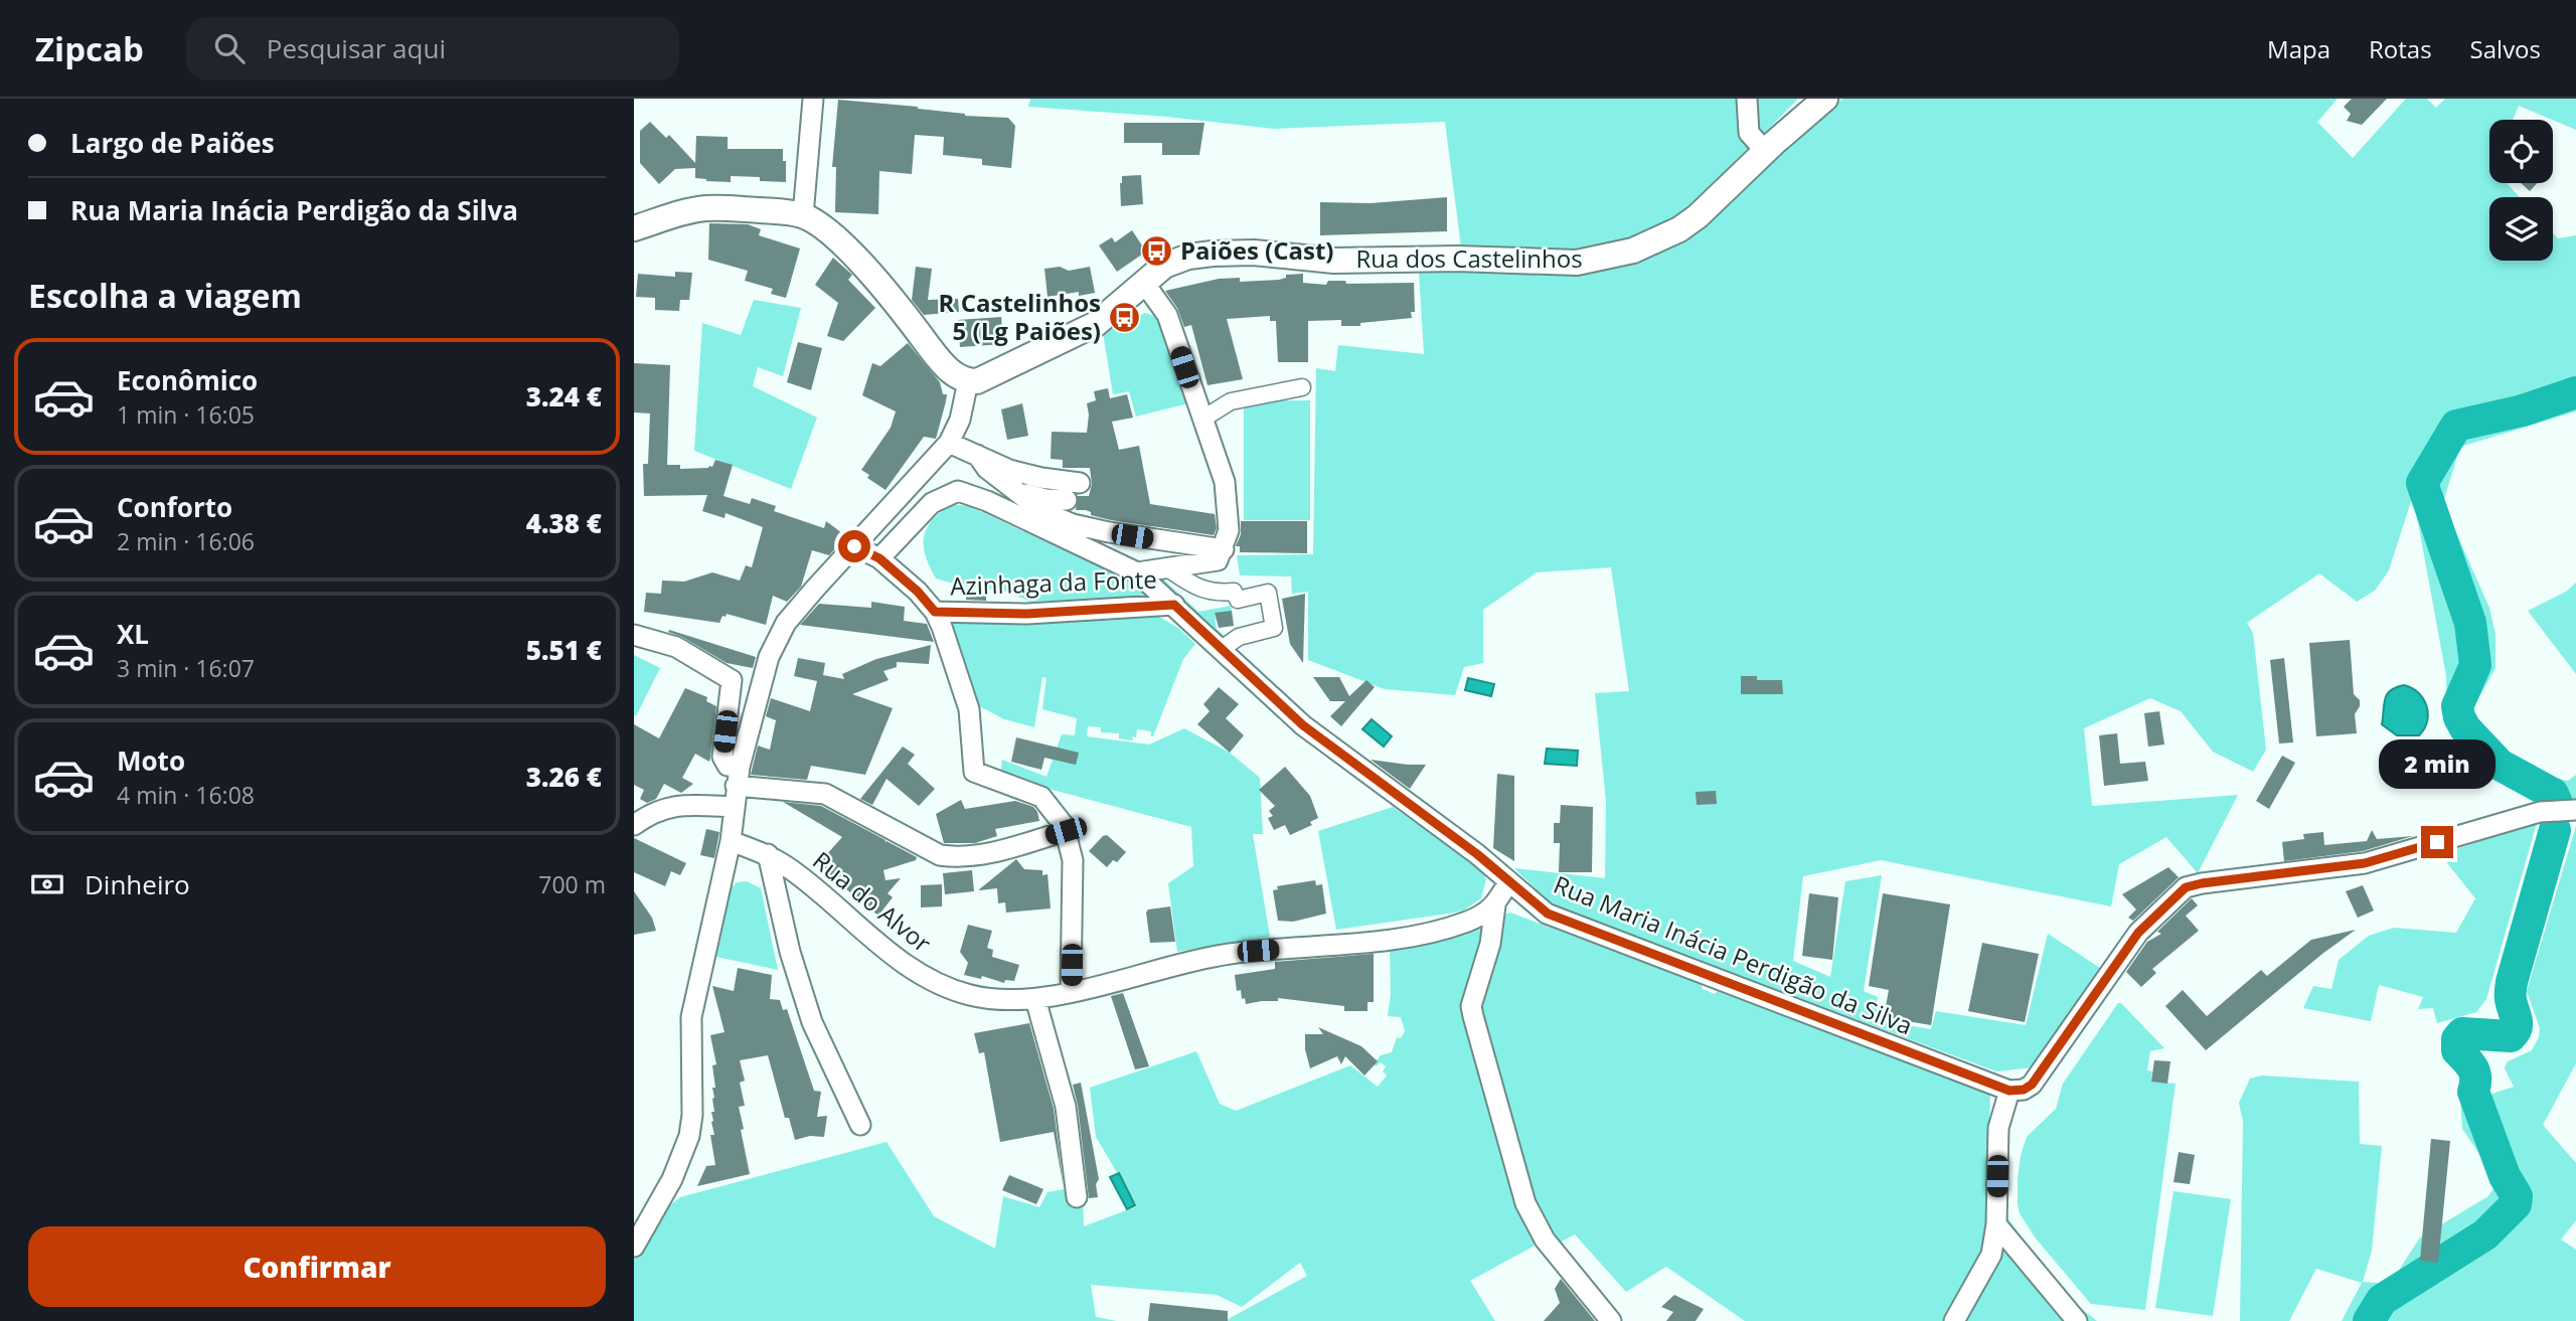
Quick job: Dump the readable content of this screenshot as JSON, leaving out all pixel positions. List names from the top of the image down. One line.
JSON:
{"streets":{"street":["Rua dos Castelinhos","Azinhaga da Fonte","Rua do Alvor","Rua Maria Inácia Perdigão da Silva"]},"crossings":[["Azinhaga da Fonte","Rua Maria Inácia Perdigão da Silva"]],"places":{"bus stop":["Paiões (Cast)","R Castelinhos 5 (Lg Paiões)"]},"page":{"header":"Zipcab","search":"Pesquisar aqui","nav":["Mapa","Rotas","Salvos"],"banner":["Largo de Paiões","Rua Maria Inácia Perdigão da Silva"],"heading":"Escolha a viagem","list":[{"name":"Econômico","note":"1 min · 16:05","value":"3.24 €"},{"name":"Conforto","note":"2 min · 16:06","value":"4.38 €"},{"name":"XL","note":"3 min · 16:07","value":"5.51 €"},{"name":"Moto","note":"4 min · 16:08","value":"3.26 €"}],"bubble":"2 min","pay":["Dinheiro","700 m"],"buttons":"Confirmar"}}
